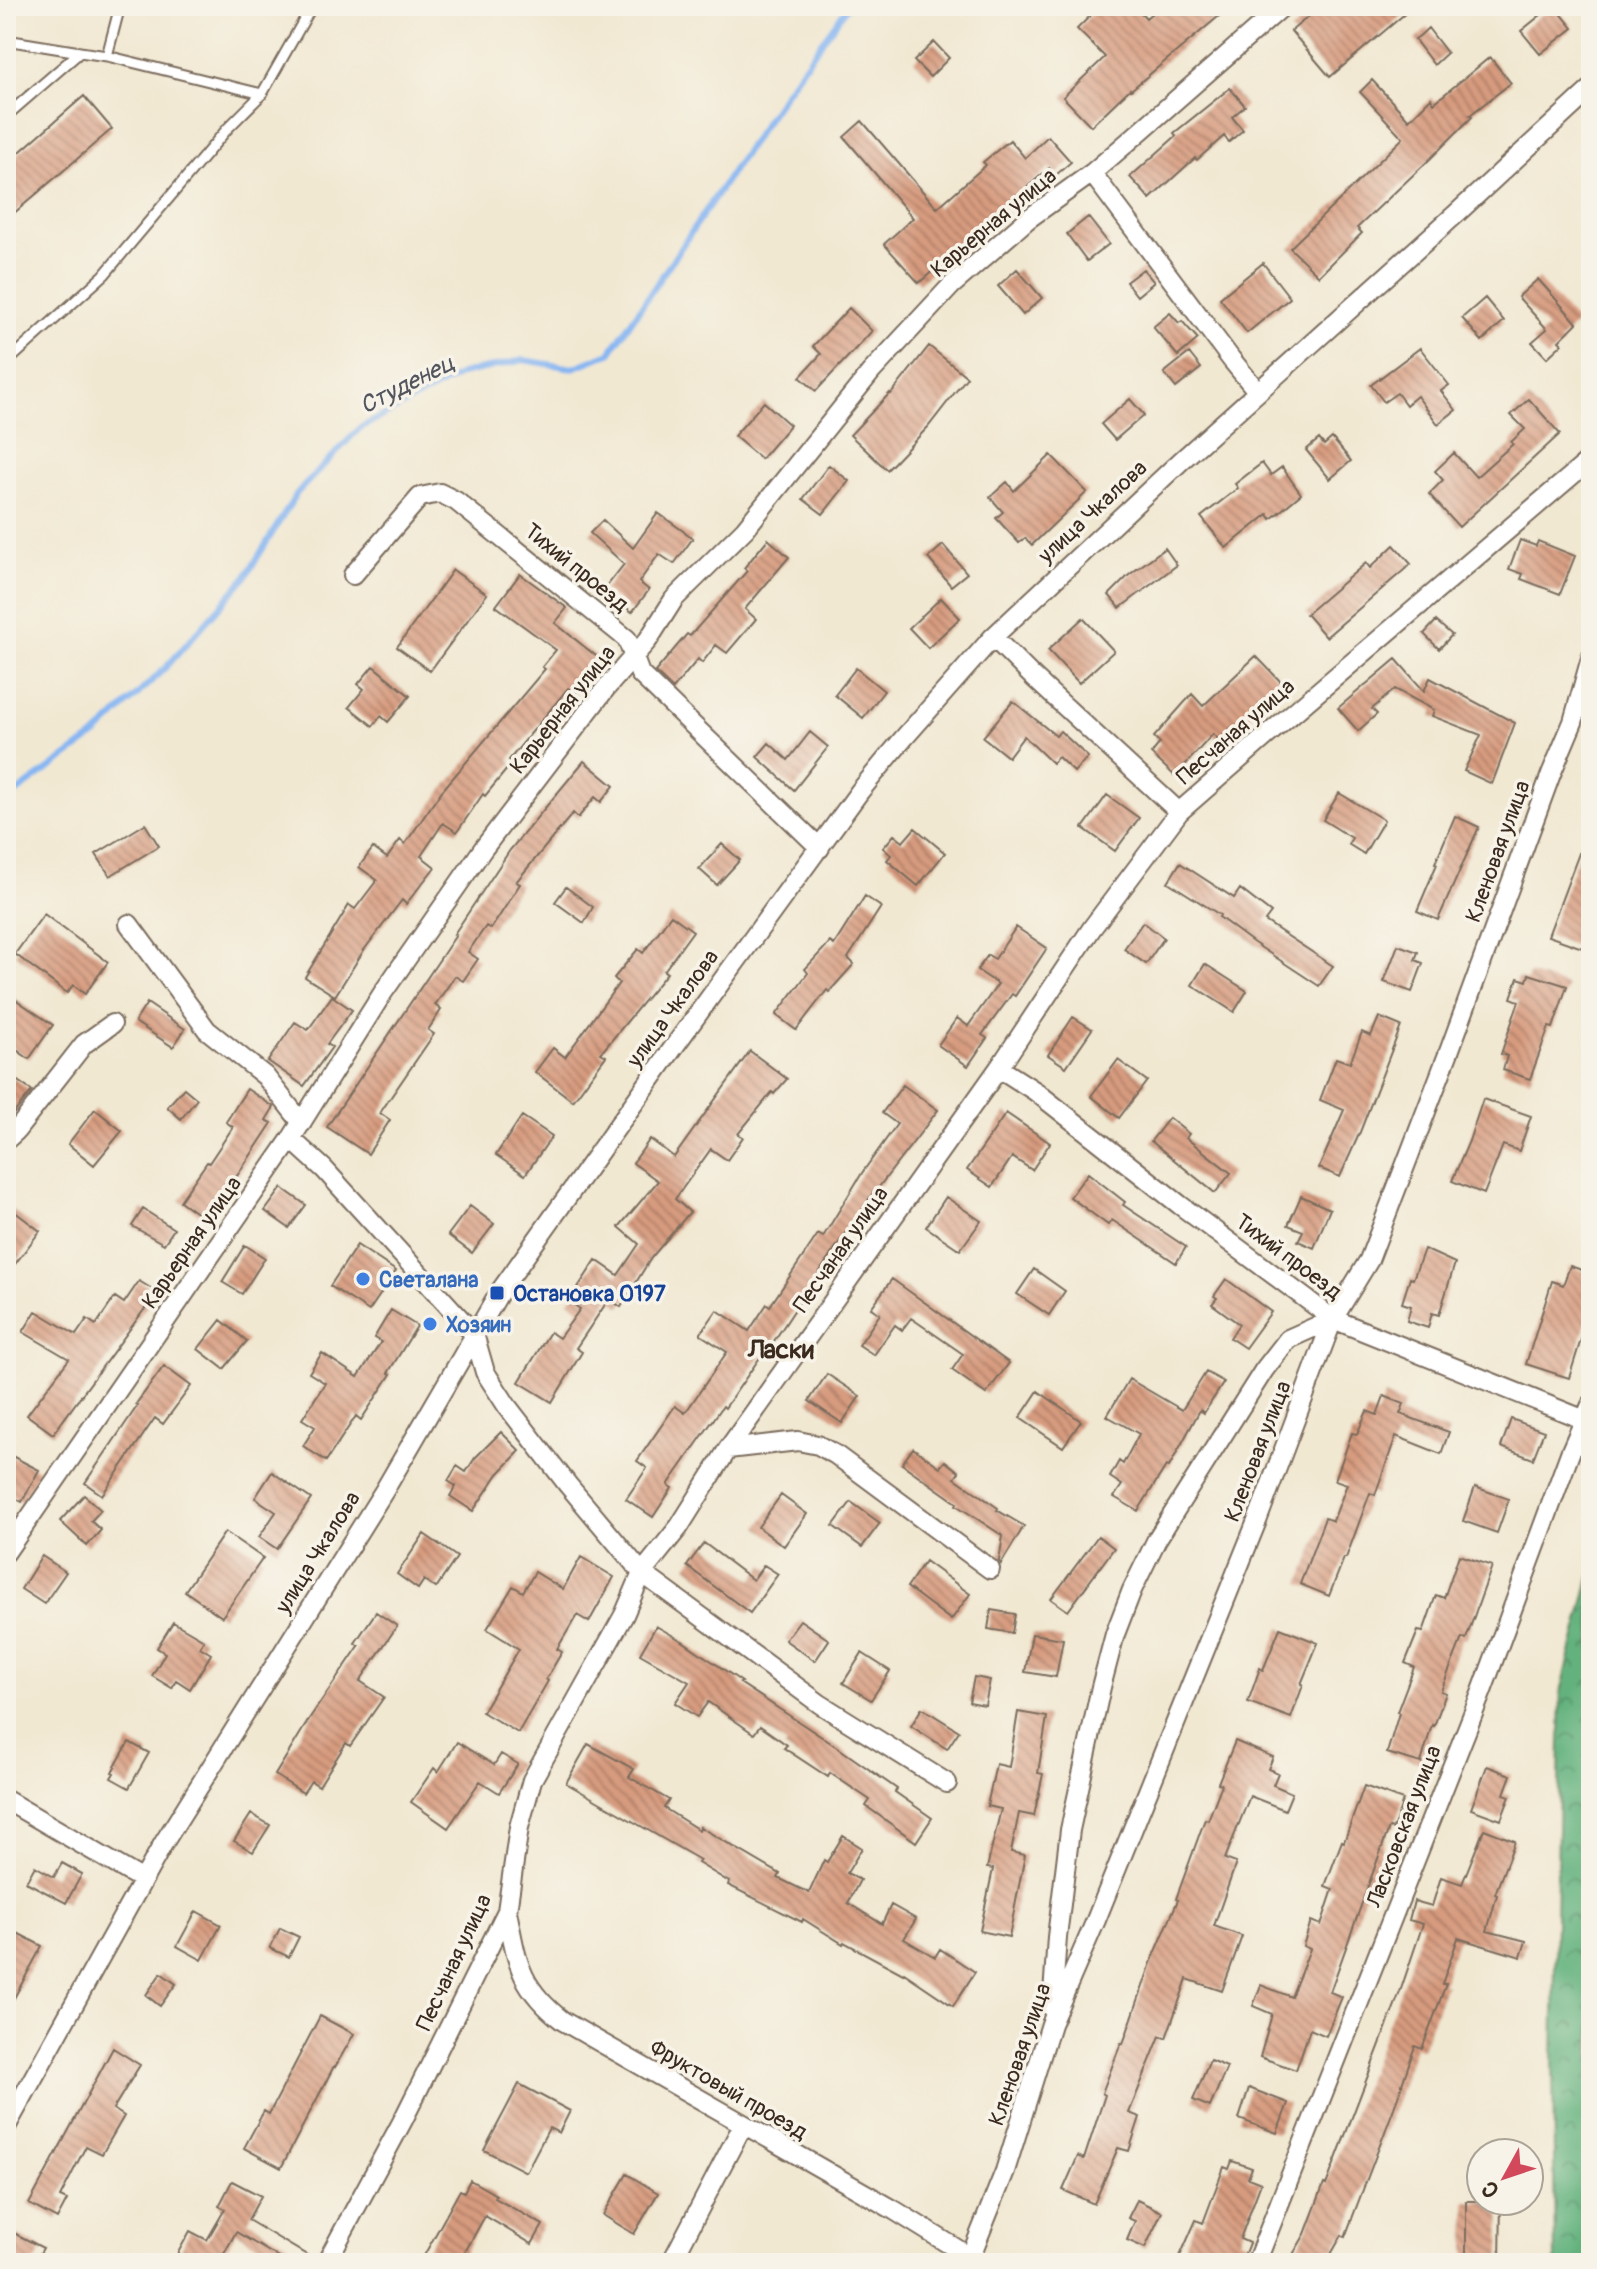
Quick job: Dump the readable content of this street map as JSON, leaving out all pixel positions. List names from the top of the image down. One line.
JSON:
{"streets":{"street":["Карьерная улица","улица Чкалова","Тихий проезд","Песчаная улица","Кленовая улица","Ласковская улица","Фруктовый проезд"]},"crossings":[["Карьерная улица","Тихий проезд"],["улица Чкалова","Тихий проезд"],["Тихий проезд","Песчаная улица"],["Тихий проезд","Кленовая улица"],["Тихий проезд","Ласковская улица"],["Песчаная улица","Фруктовый проезд"],["Кленовая улица","Фруктовый проезд"]],"districts":["Ласки"],"water":["Студенец"],"places":{"other":["Светалана","Хозяин"],"transit":["Остановка 0197"]},"north":"bottom left"}
